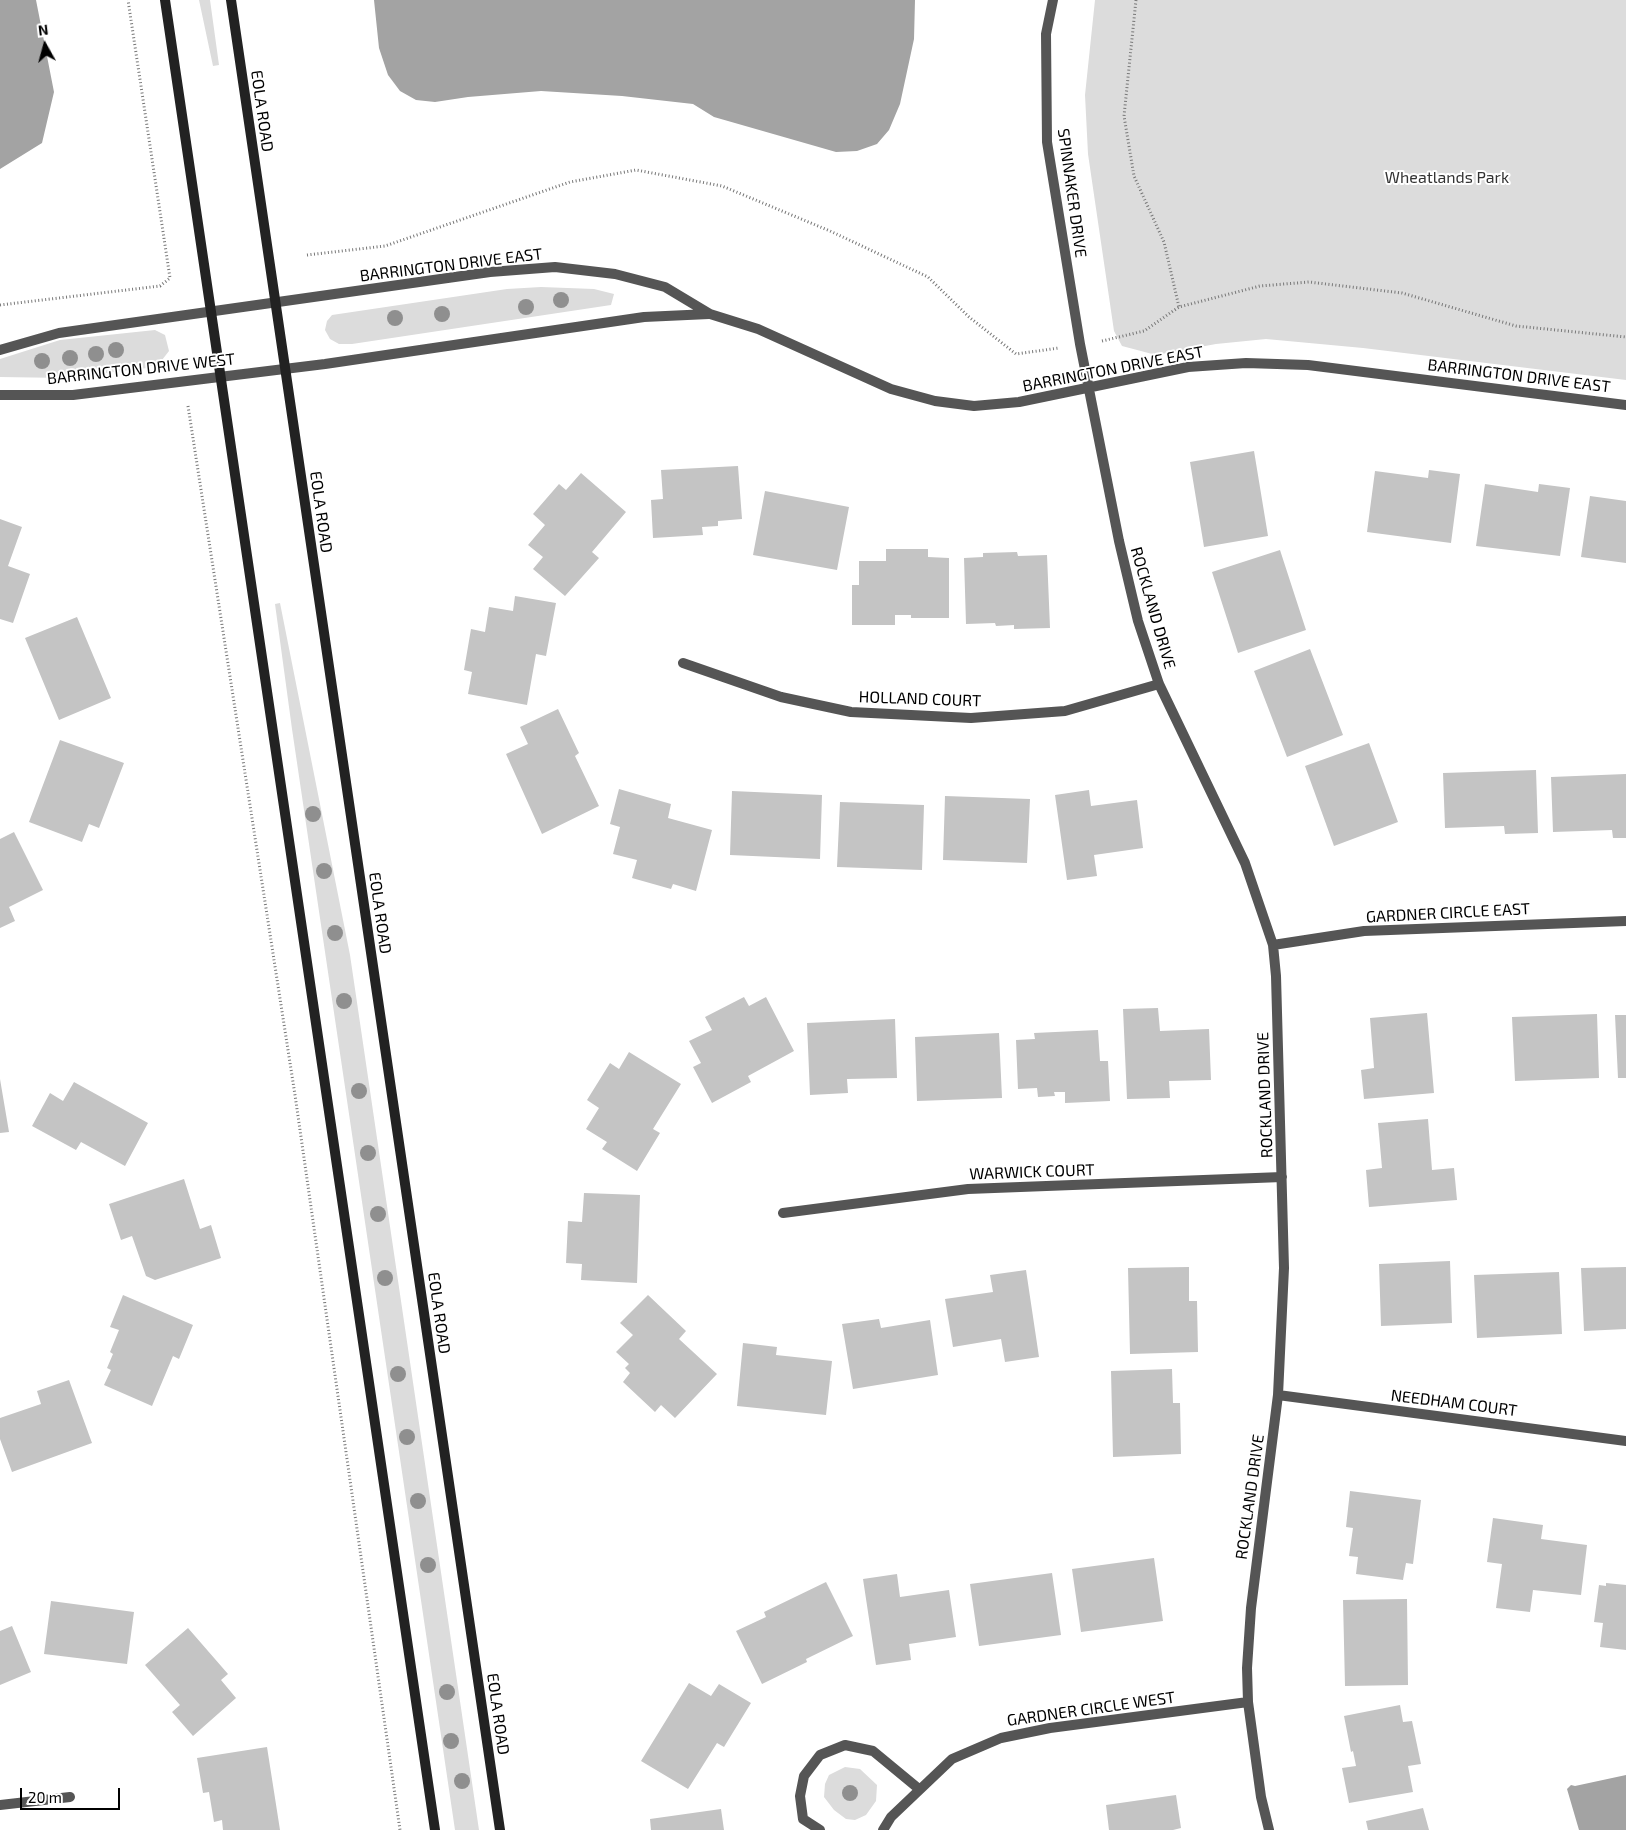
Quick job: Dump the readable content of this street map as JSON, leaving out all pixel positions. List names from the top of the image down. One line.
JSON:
{"streets":{"street":["EOLA ROAD","SPINNAKER DRIVE","BARRINGTON DRIVE EAST","BARRINGTON DRIVE WEST","ROCKLAND DRIVE","HOLLAND COURT","GARDNER CIRCLE EAST","WARWICK COURT","NEEDHAM COURT","GARDNER CIRCLE WEST"]},"crossings":[["EOLA ROAD","BARRINGTON DRIVE EAST"],["EOLA ROAD","BARRINGTON DRIVE WEST"],["SPINNAKER DRIVE","BARRINGTON DRIVE EAST"],["SPINNAKER DRIVE","ROCKLAND DRIVE"],["BARRINGTON DRIVE EAST","BARRINGTON DRIVE WEST"],["BARRINGTON DRIVE EAST","ROCKLAND DRIVE"],["ROCKLAND DRIVE","HOLLAND COURT"],["ROCKLAND DRIVE","GARDNER CIRCLE EAST"],["ROCKLAND DRIVE","WARWICK COURT"],["ROCKLAND DRIVE","NEEDHAM COURT"],["ROCKLAND DRIVE","GARDNER CIRCLE WEST"]],"parks":["Wheatlands Park"],"scale_bar":"20 m","north":"top"}
